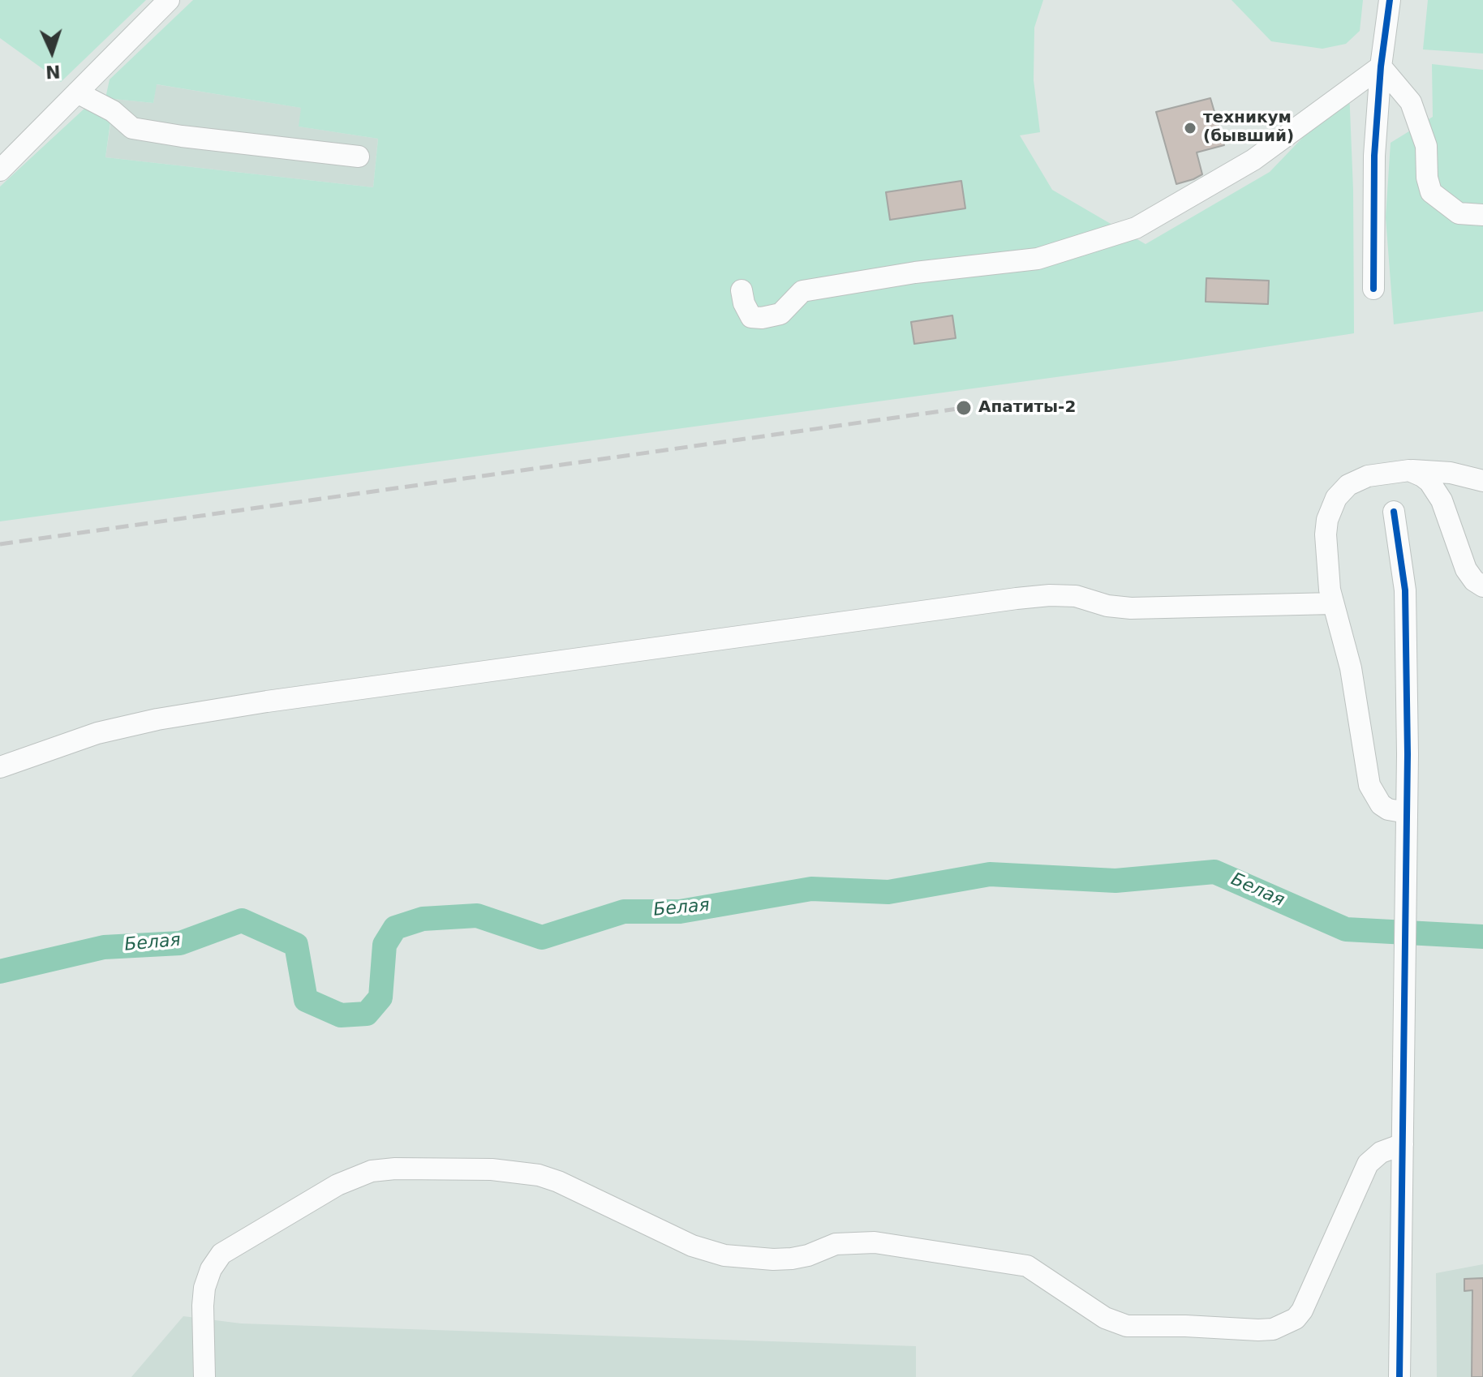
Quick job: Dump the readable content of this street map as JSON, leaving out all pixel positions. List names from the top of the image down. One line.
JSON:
{"water":["Белая"],"places":["техникум (бывший)","Апатиты-2"],"north":"bottom"}
